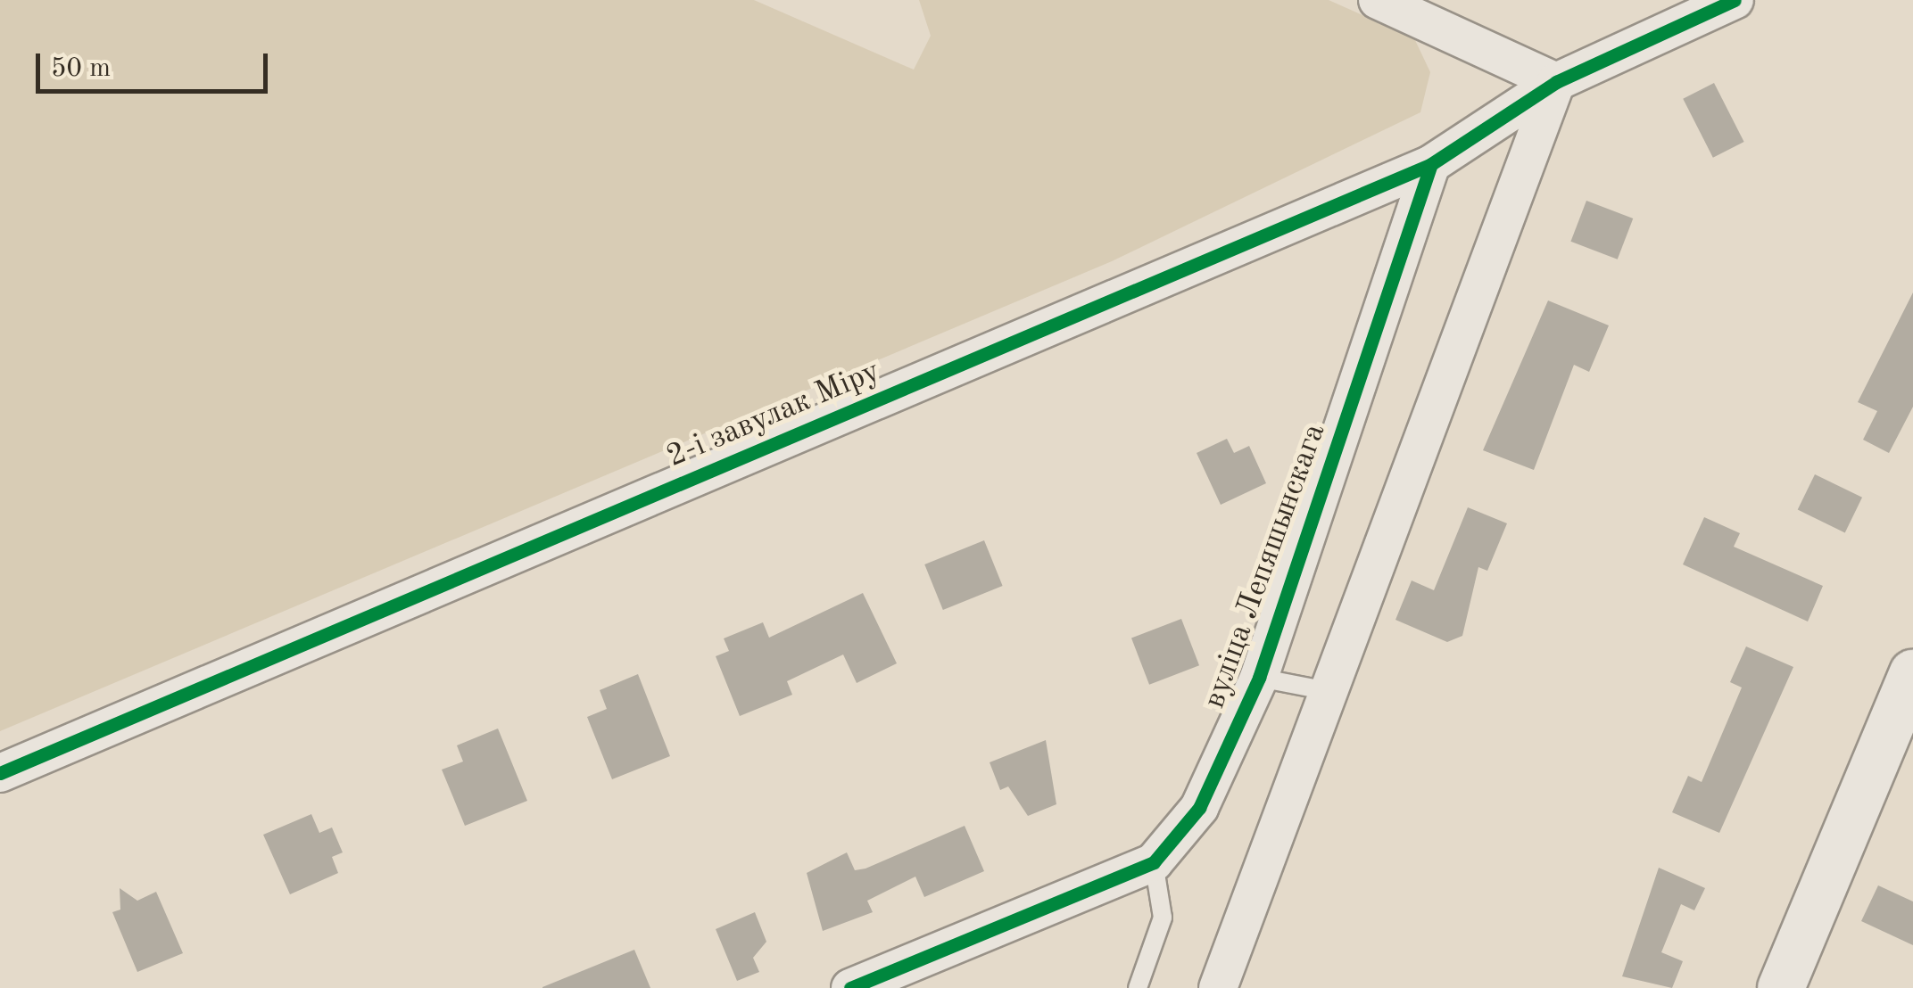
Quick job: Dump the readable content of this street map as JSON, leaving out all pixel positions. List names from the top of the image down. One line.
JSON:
{"streets":{"street":["2-і завулак Міру","вуліца Лепяшынскага"]},"crossings":[["2-і завулак Міру","вуліца Лепяшынскага"]],"scale_bar":"50 m"}
